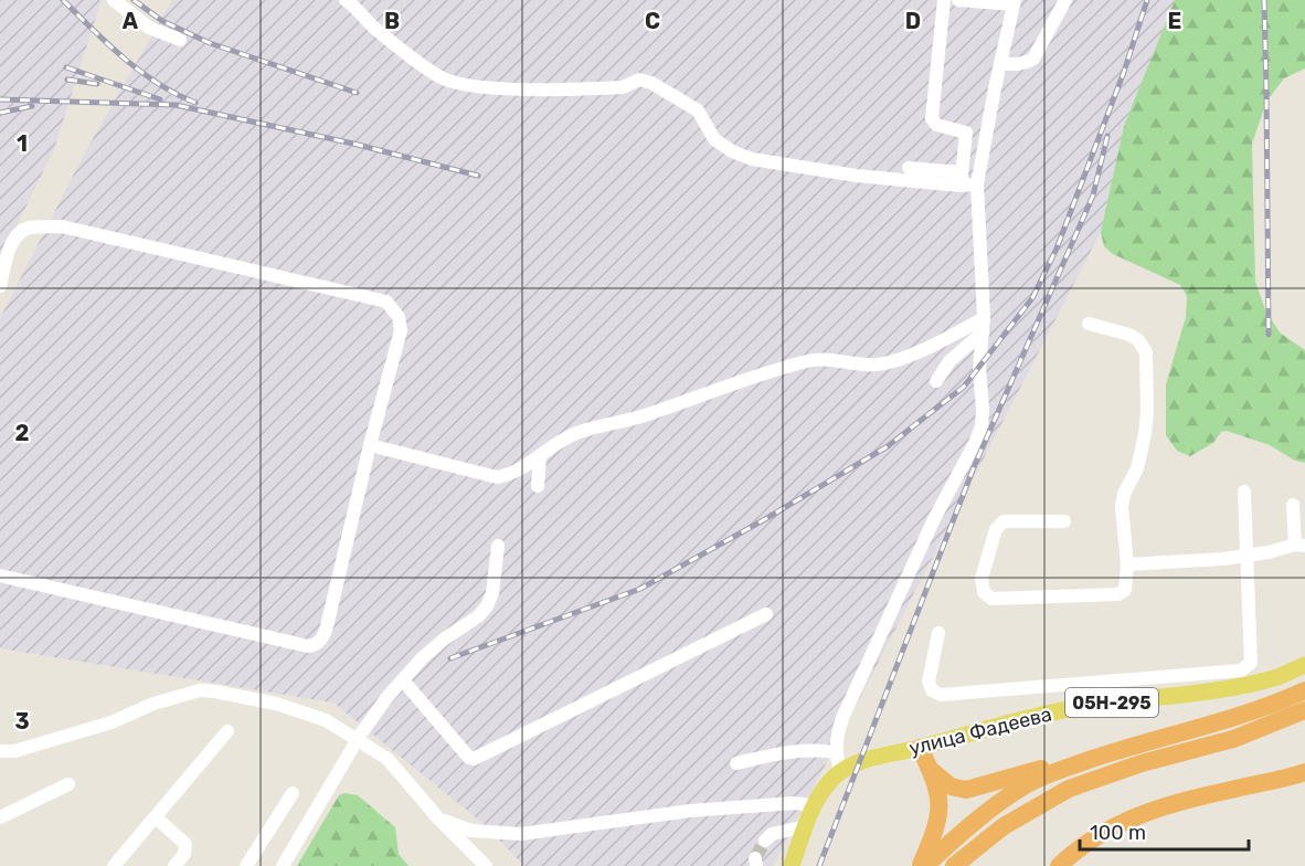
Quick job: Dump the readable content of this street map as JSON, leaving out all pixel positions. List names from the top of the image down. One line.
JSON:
{"streets":{"main road":["05Н-295","улица Фадеева"]},"scale_bar":"100 m","grid":{"columns":["A","B","C","D","E"],"rows":["1","2","3"]}}
